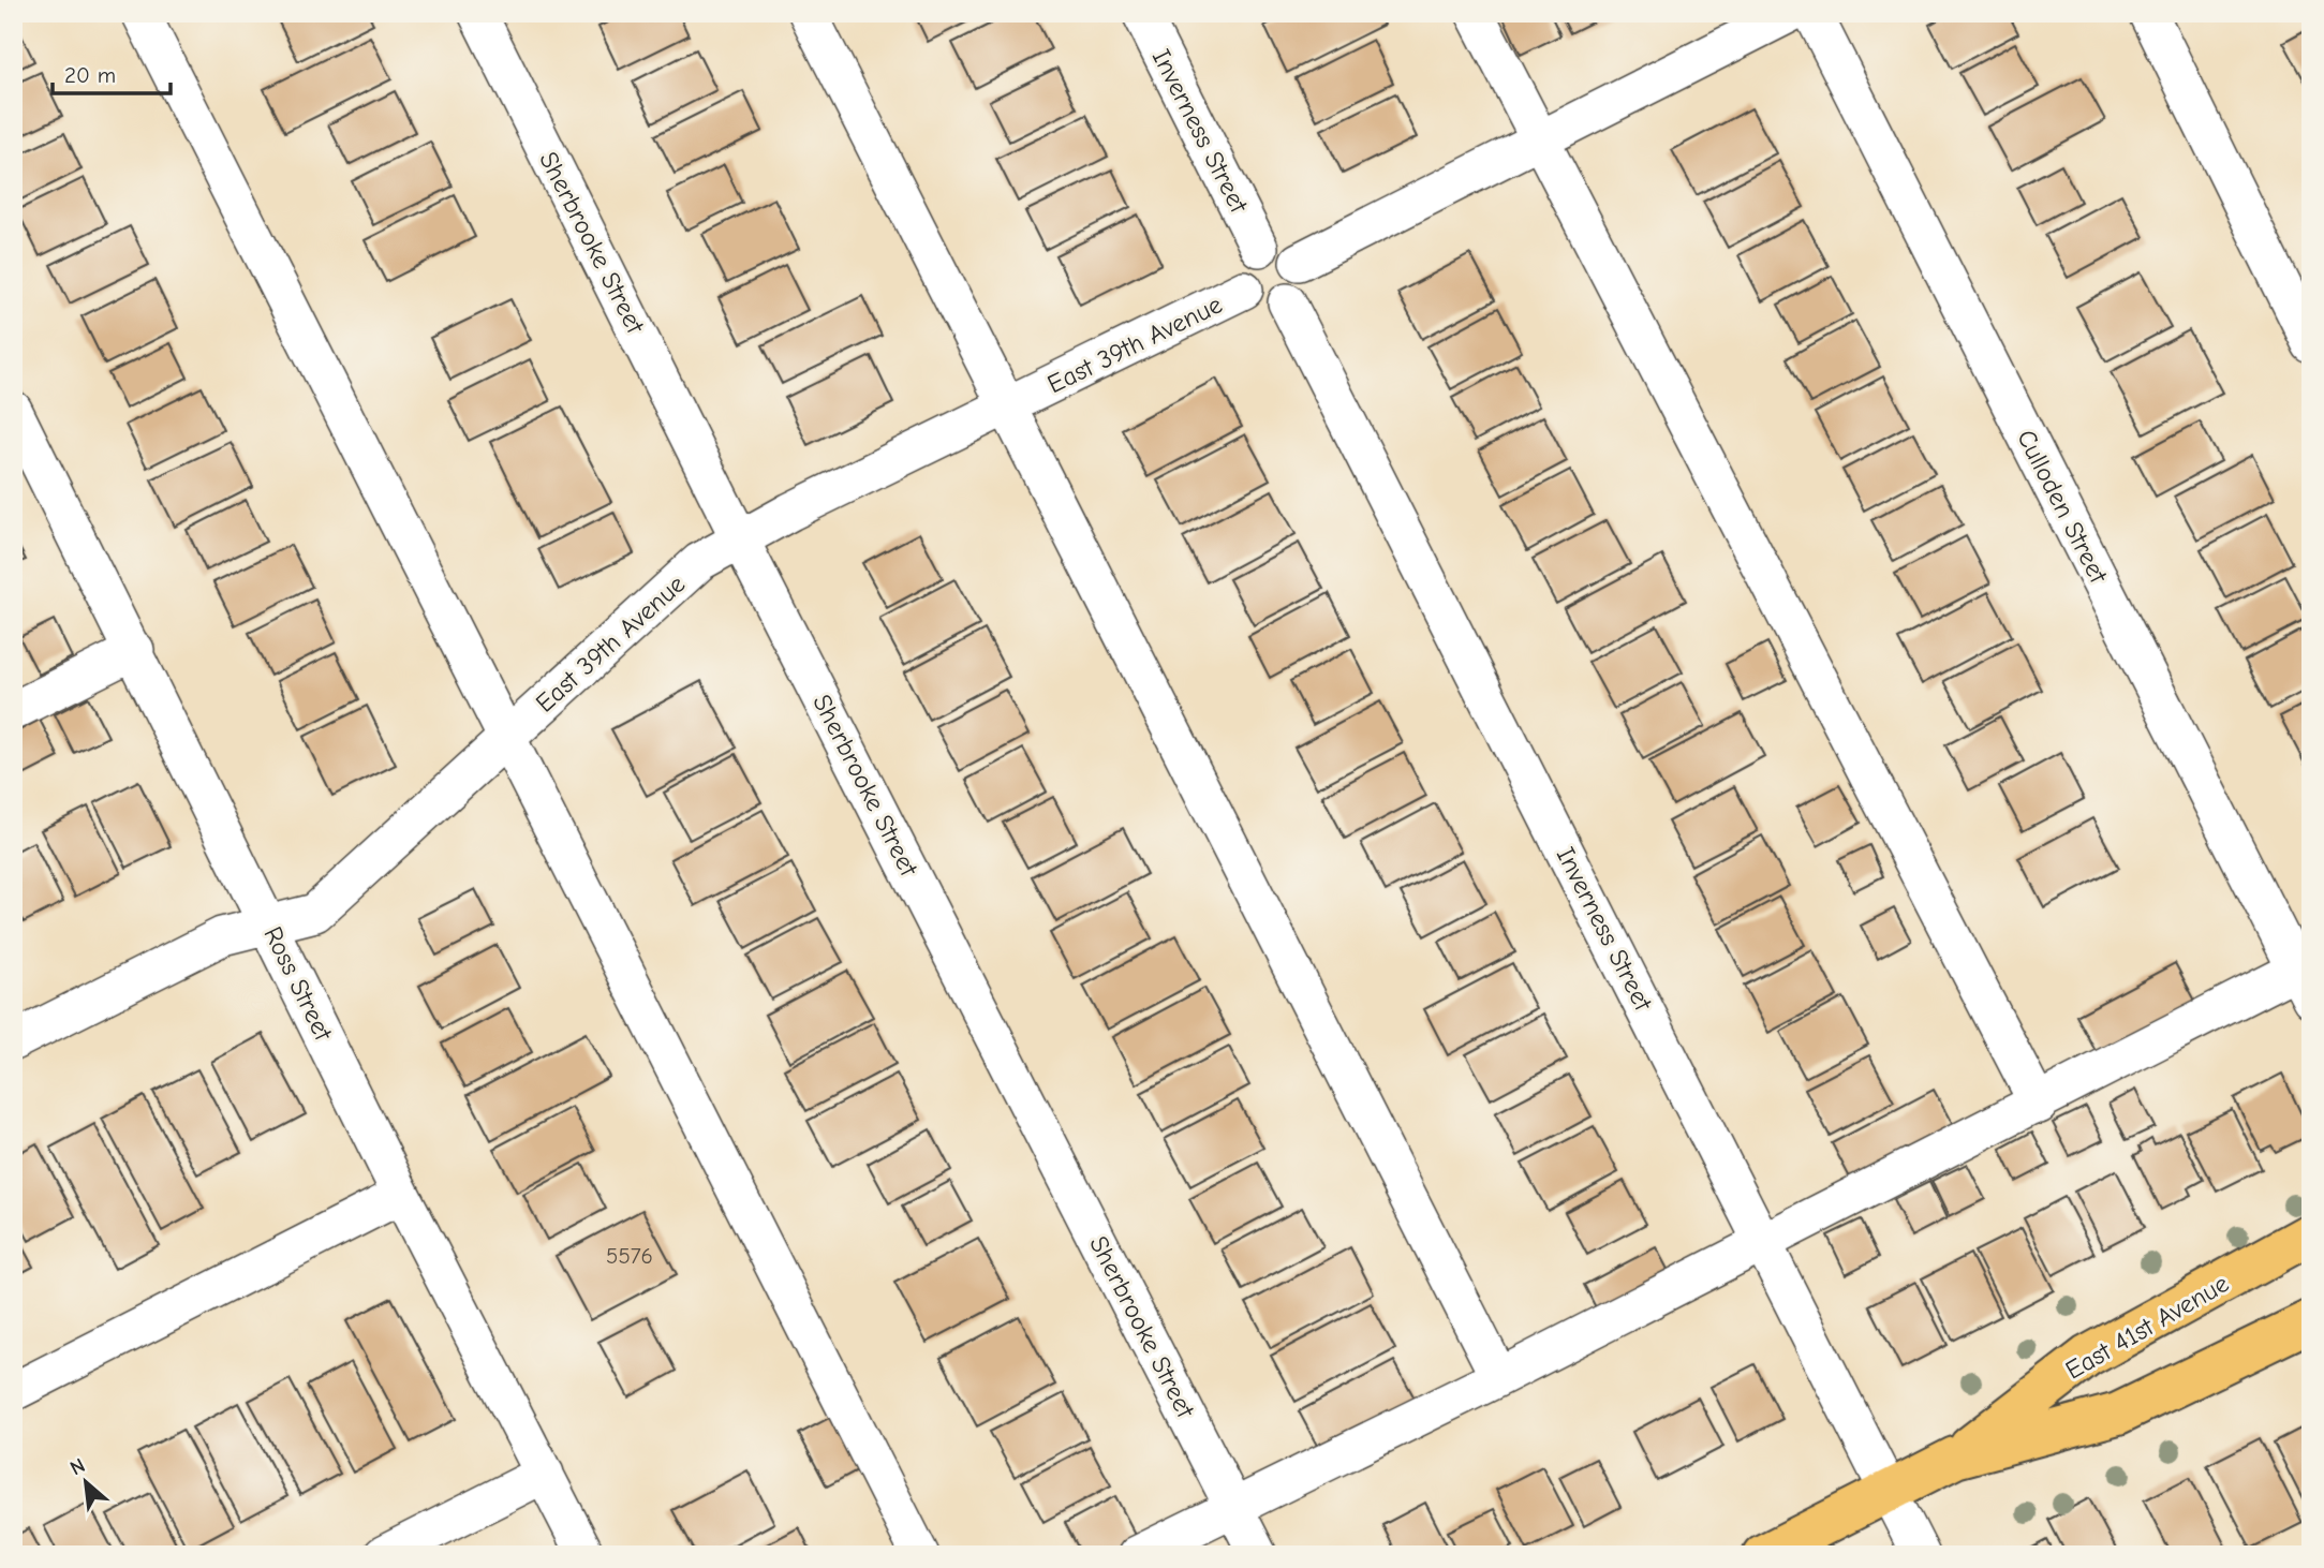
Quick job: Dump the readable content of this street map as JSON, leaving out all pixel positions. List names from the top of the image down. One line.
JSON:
{"streets":{"main road":["East 41st Avenue"],"street":["Inverness Street","Sherbrooke Street","East 39th Avenue","Culloden Street","Ross Street"]},"crossings":[["Inverness Street","East 39th Avenue"],["Inverness Street","East 41st Avenue"],["Sherbrooke Street","East 39th Avenue"],["East 39th Avenue","Ross Street"]],"house_numbers":["5576"],"scale_bar":"20 m","north":"top left"}
